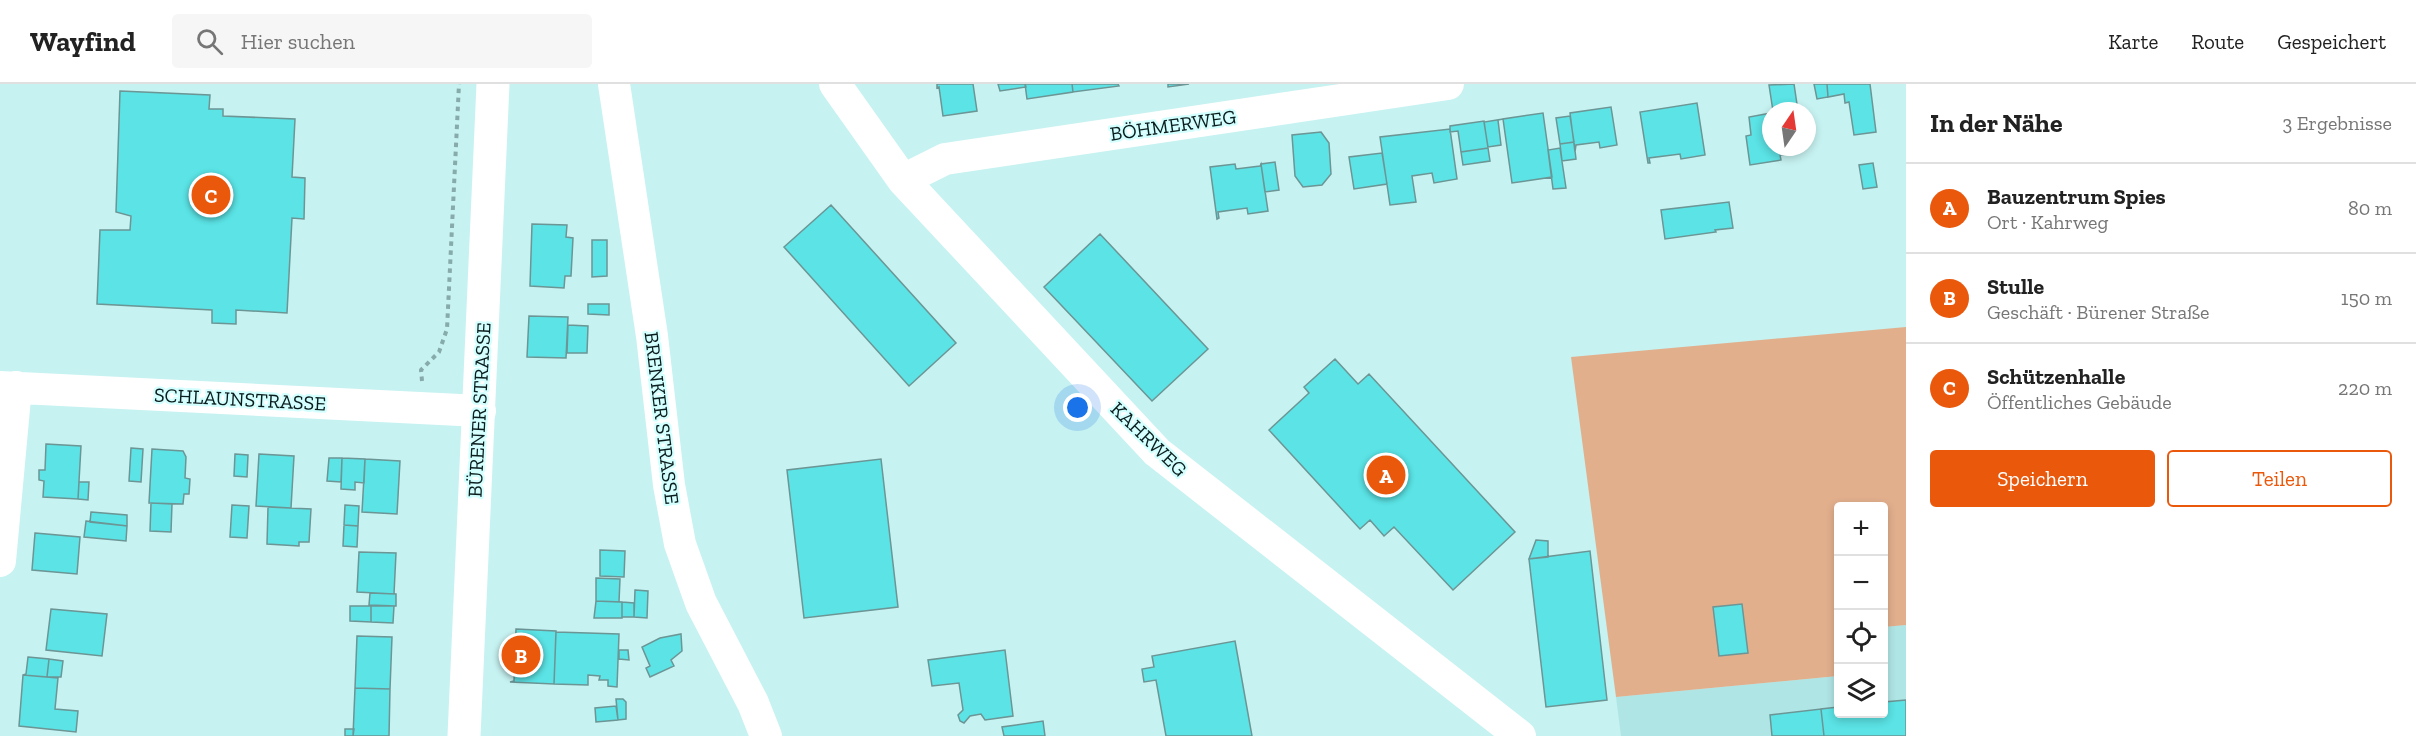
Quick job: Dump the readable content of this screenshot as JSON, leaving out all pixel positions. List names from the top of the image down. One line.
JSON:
{"streets":{"main road":["BÜRENER STRASSE"],"street":["BÖHMERWEG","SCHLAUNSTRASSE","BRENKER STRASSE","KAHRWEG"]},"crossings":[["BÖHMERWEG","KAHRWEG"],["SCHLAUNSTRASSE","BÜRENER STRASSE"]],"north":"top","page":{"header":"Wayfind","search":"Hier suchen","nav":["Karte","Route","Gespeichert"],"heading":["In der Nähe","3 Ergebnisse"],"list":[{"mark":"A","name":"Bauzentrum Spies","note":"Ort · Kahrweg","value":"80 m"},{"mark":"B","name":"Stulle","note":"Geschäft · Bürener Straße","value":"150 m"},{"mark":"C","name":"Schützenhalle","note":"Öffentliches Gebäude","value":"220 m"}],"pins":["C","A","B"],"buttons":["Speichern","Teilen"],"map_buttons":["+","−"]}}
